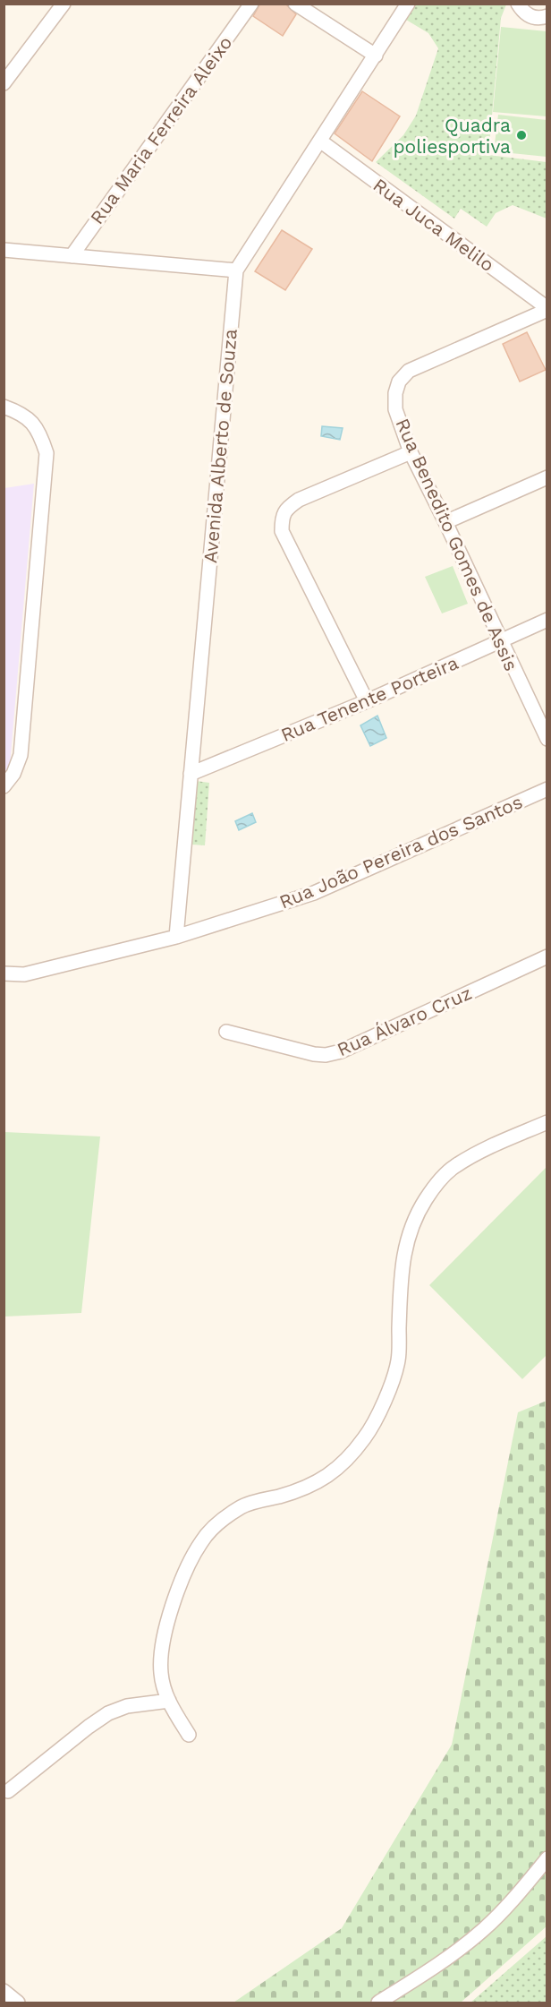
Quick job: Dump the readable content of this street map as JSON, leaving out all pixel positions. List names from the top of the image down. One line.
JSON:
{"streets":{"street":["Rua Maria Ferreira Aleixo","Rua Juca Melilo","Avenida Alberto de Souza","Rua Benedito Gomes de Assis","Rua Tenente Porteira","Rua João Pereira dos Santos","Rua Álvaro Cruz"]},"crossings":[["Rua Juca Melilo","Avenida Alberto de Souza"],["Rua Juca Melilo","Rua Benedito Gomes de Assis"],["Avenida Alberto de Souza","Rua Tenente Porteira"],["Avenida Alberto de Souza","Rua João Pereira dos Santos"],["Rua Benedito Gomes de Assis","Rua Tenente Porteira"]],"places":["Quadra poliesportiva"]}
